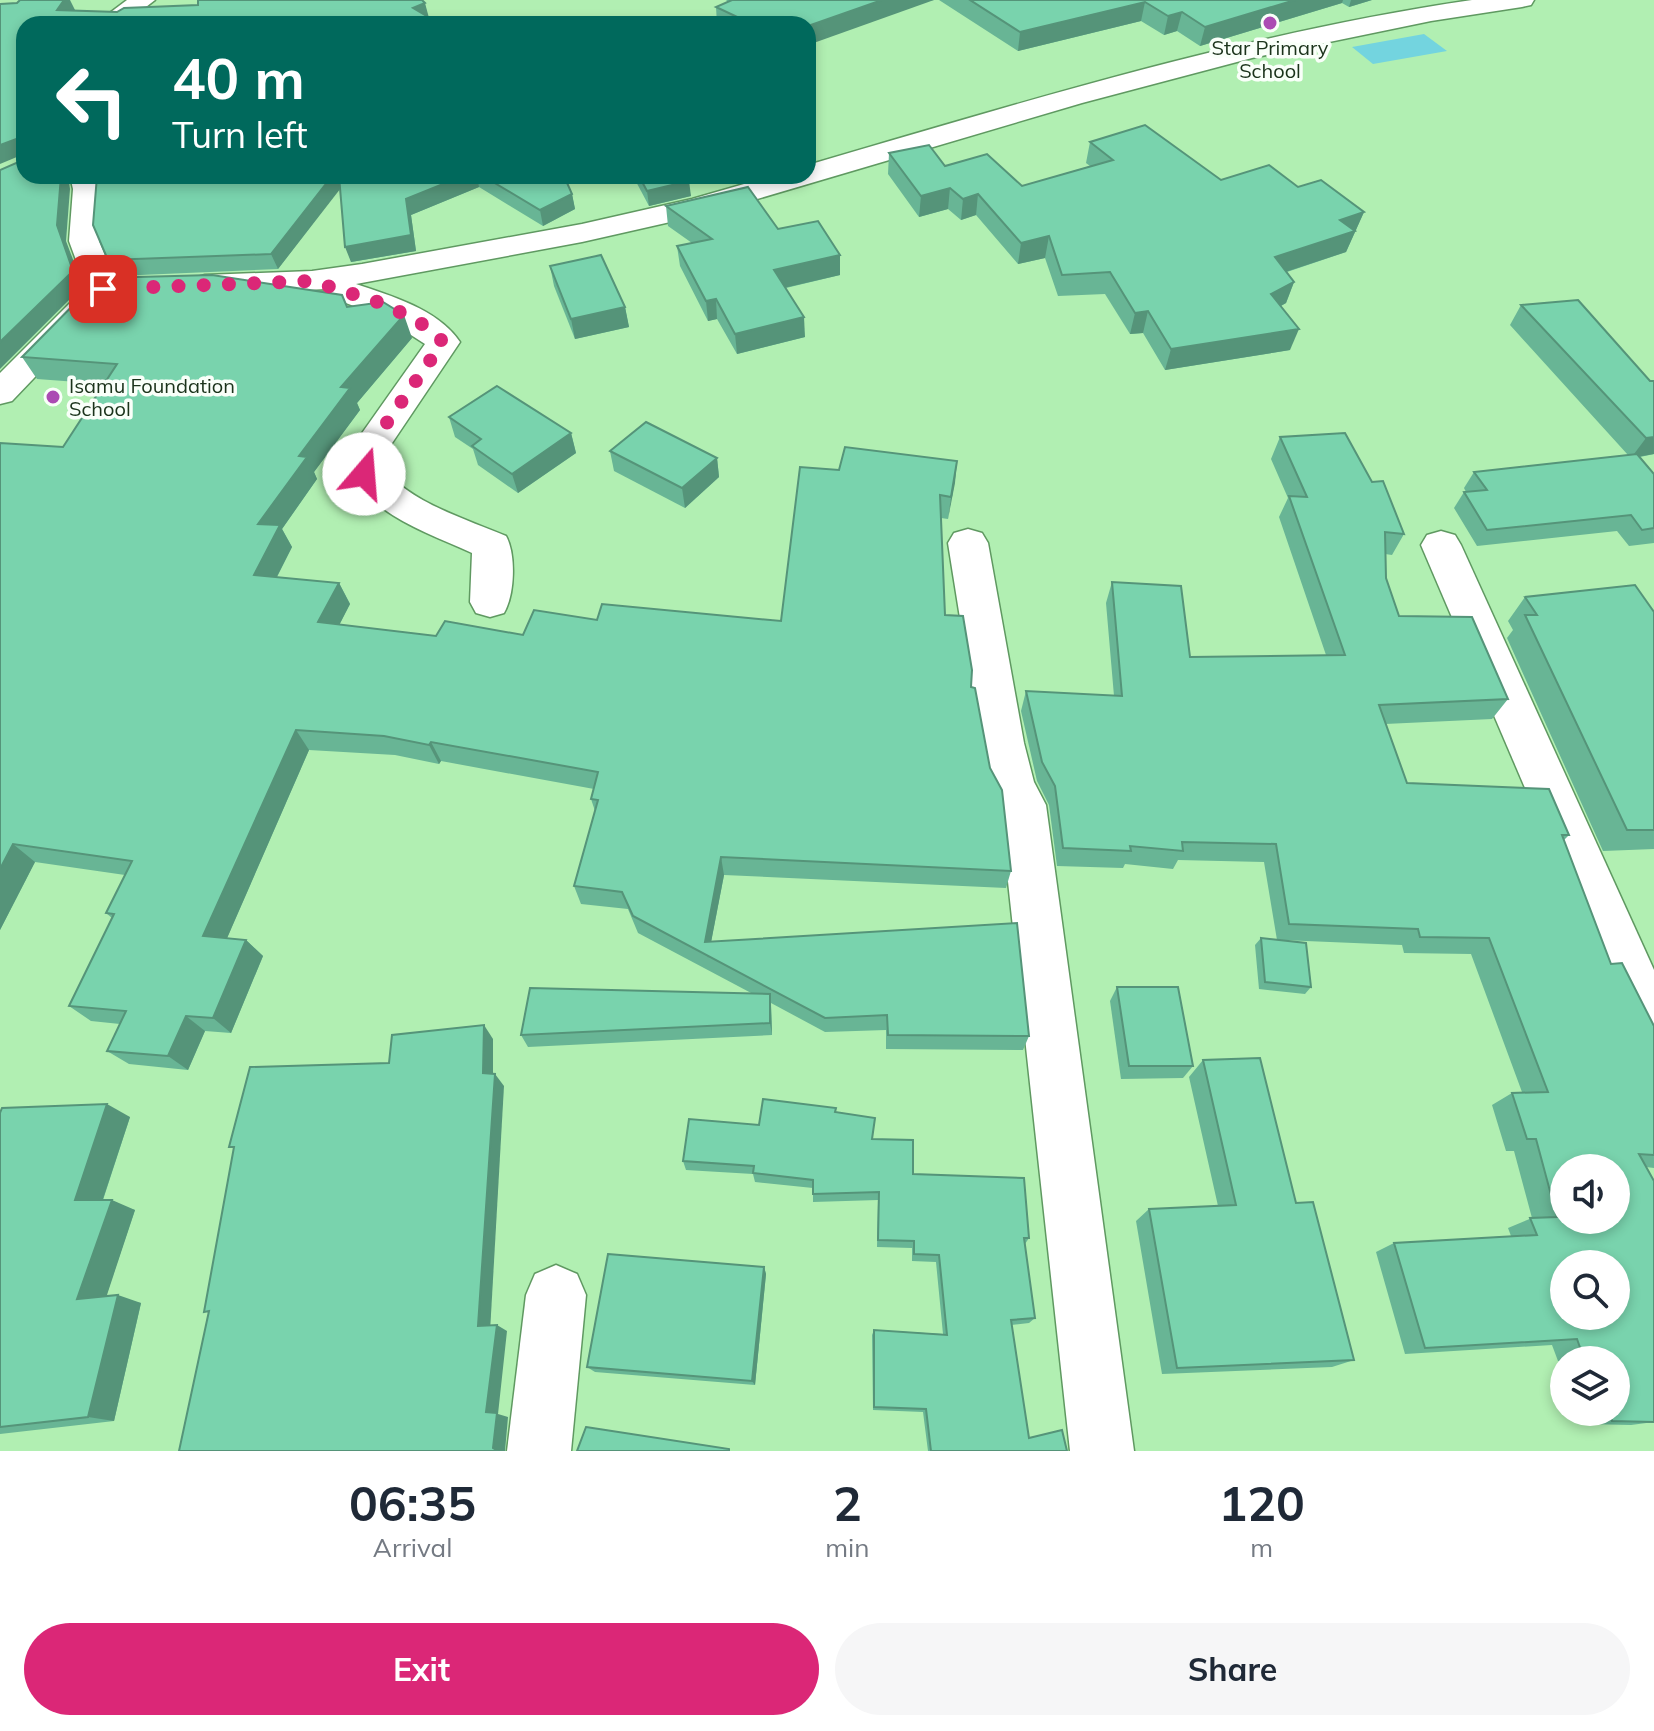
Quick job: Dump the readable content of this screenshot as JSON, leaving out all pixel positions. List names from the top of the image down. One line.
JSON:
{"places":["Star Primary School","Isamu Foundation School"],"page":{"turn":["40 m","Turn left"],"eta":["06:35","Arrival","2","min","120","m"],"buttons":["Exit","Share"]}}
